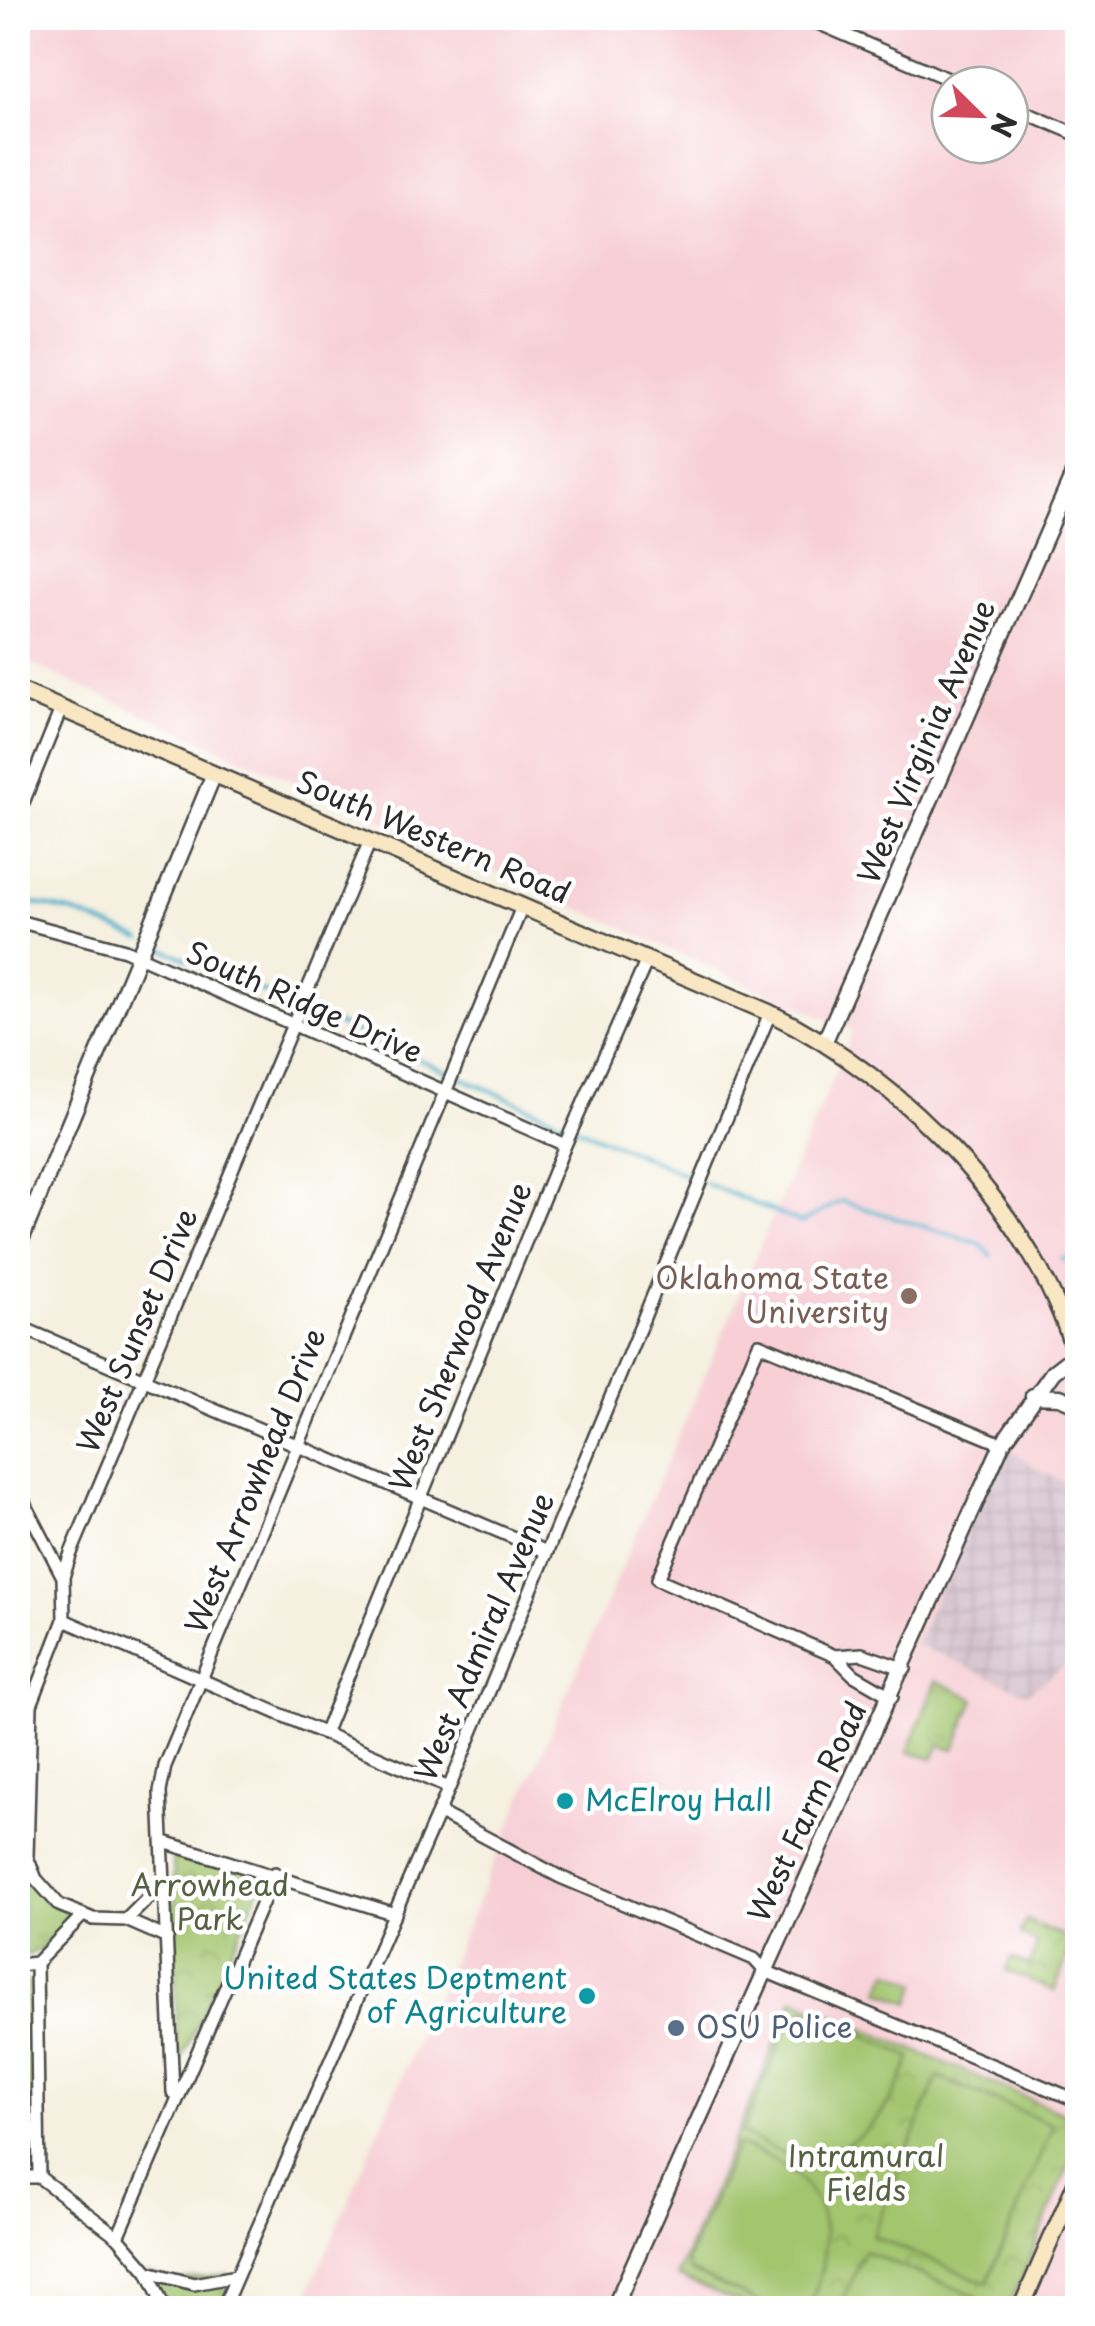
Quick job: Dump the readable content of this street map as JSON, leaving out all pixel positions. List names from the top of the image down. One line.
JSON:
{"streets":{"main road":["South Western Road"],"street":["West Virginia Avenue","South Ridge Drive","West Sunset Drive","West Sherwood Avenue","West Arrowhead Drive","West Admiral Avenue","West Farm Road"]},"crossings":[["West Virginia Avenue","South Western Road"],["South Western Road","West Sunset Drive"],["South Western Road","West Sherwood Avenue"],["South Western Road","West Arrowhead Drive"],["South Western Road","West Admiral Avenue"],["South Western Road","West Farm Road"],["South Ridge Drive","West Sunset Drive"],["South Ridge Drive","West Sherwood Avenue"],["South Ridge Drive","West Arrowhead Drive"]],"parks":["Arrowhead Park","Intramural Fields"],"places":["Oklahoma State University","McElroy Hall","United States Deptment of Agriculture","OSU Police"],"north":"bottom right"}
